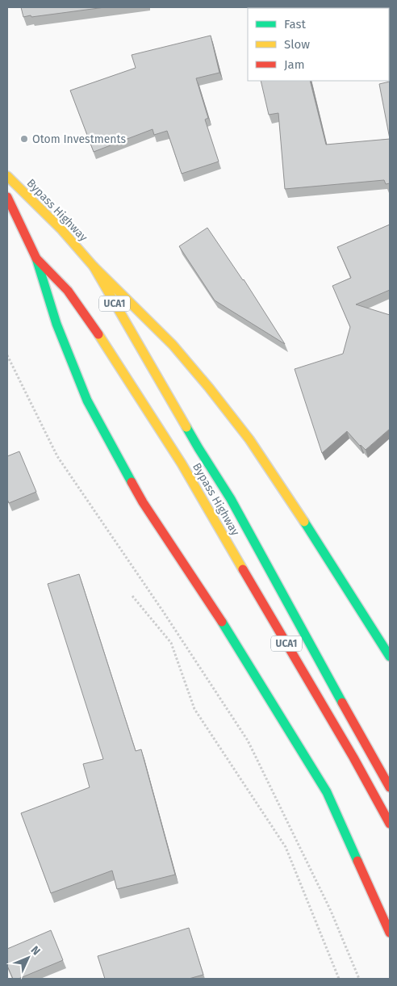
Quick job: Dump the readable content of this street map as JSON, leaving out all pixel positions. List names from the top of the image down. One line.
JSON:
{"streets":{"main road":["Bypass Highway","UCA1"]},"places":["Otom Investments"],"legend":["Fast","Slow","Jam"],"north":"top right"}
